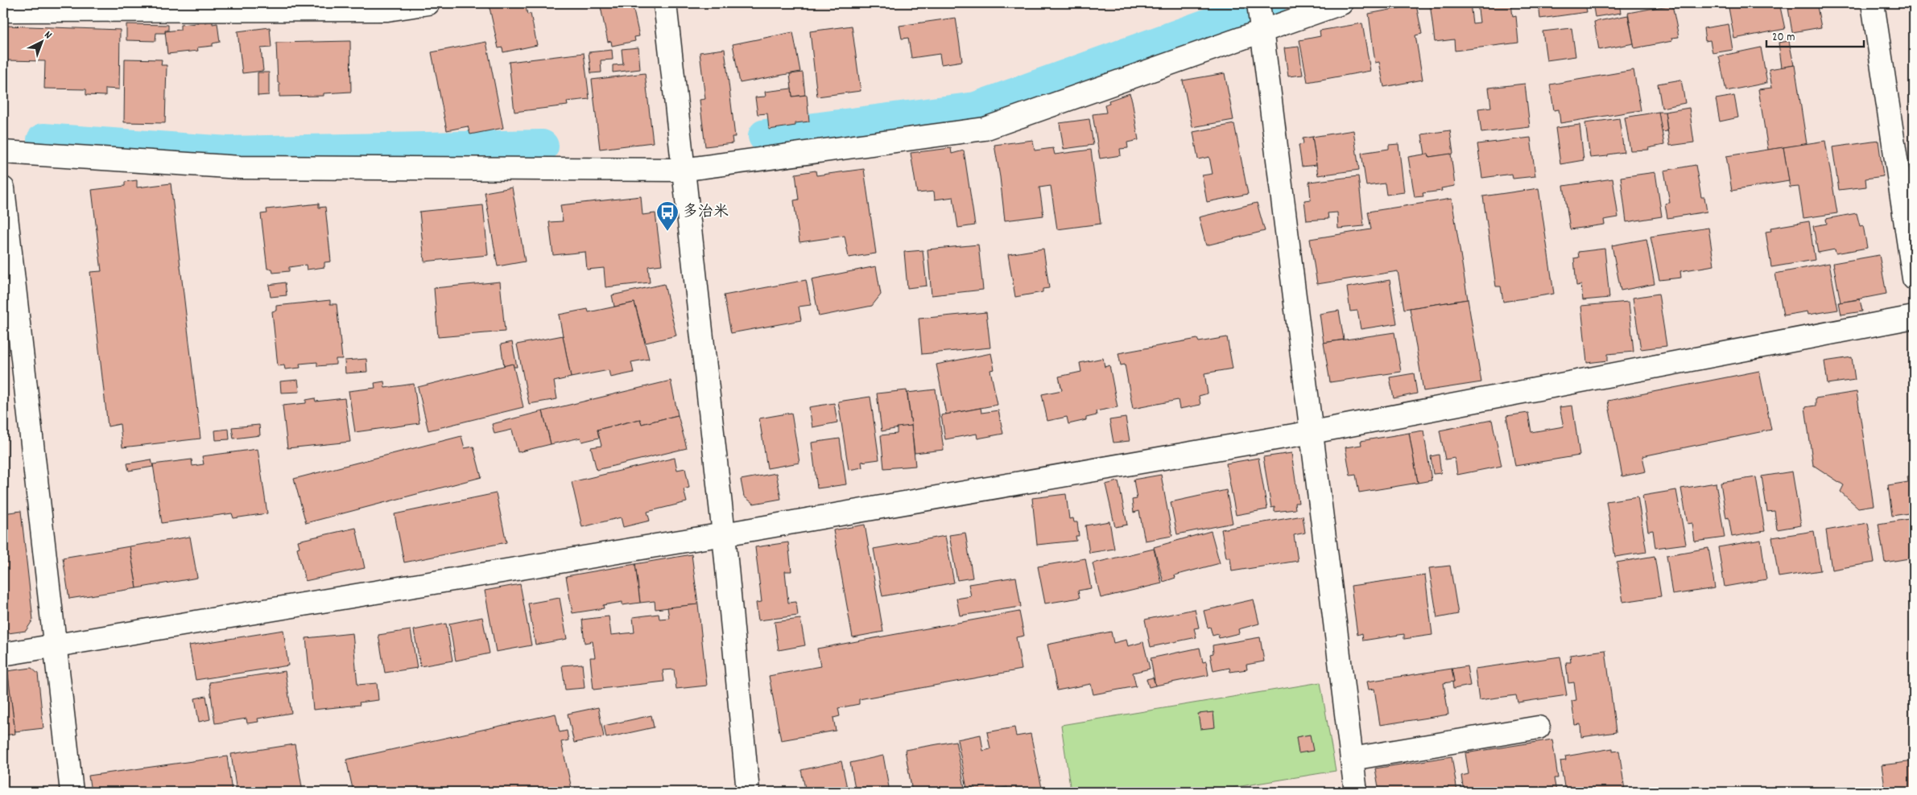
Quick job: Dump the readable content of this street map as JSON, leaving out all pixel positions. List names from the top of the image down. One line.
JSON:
{"places":{"bus stop":["多治米"]},"scale_bar":"20 m","north":"top right"}
